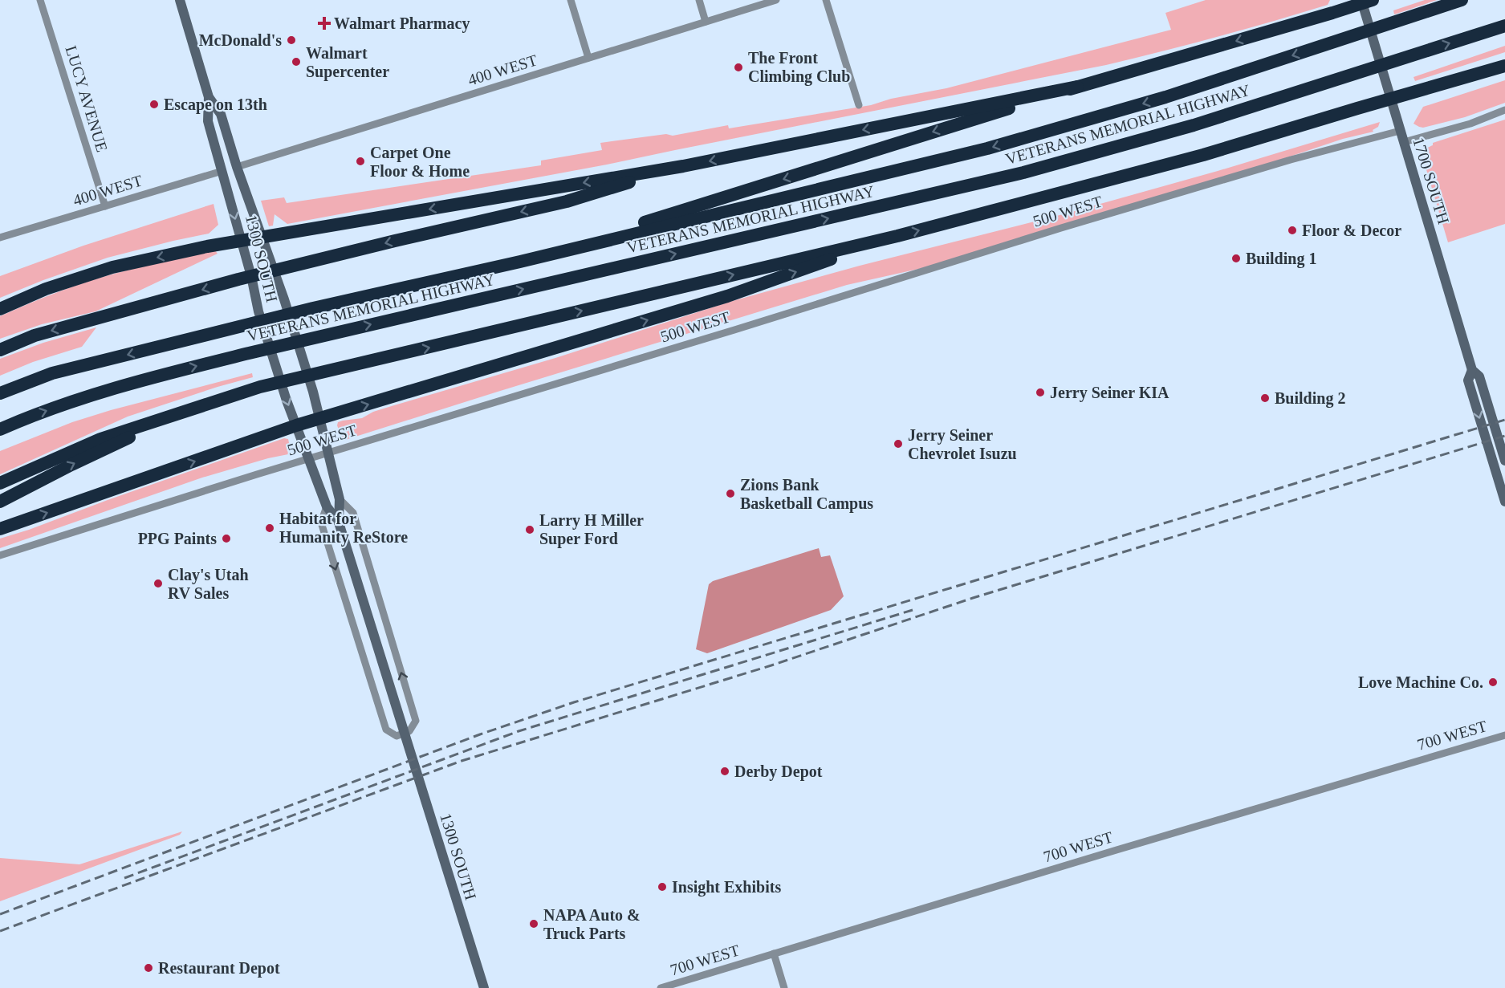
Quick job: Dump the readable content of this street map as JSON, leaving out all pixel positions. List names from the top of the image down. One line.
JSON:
{"streets":{"highway":["VETERANS MEMORIAL HIGHWAY"],"main road":["1700 SOUTH","1300 SOUTH"],"street":["400 WEST","LUCY AVENUE","500 WEST","700 WEST"]},"crossings":[["400 WEST","LUCY AVENUE"],["400 WEST","1300 SOUTH"],["1700 SOUTH","500 WEST"],["500 WEST","1300 SOUTH"]],"places":{"health":["Walmart Pharmacy"],"other":["McDonald's","Walmart Supercenter","The Front Climbing Club","Escape on 13th","Carpet One Floor & Home","Floor & Decor","Building 1","Jerry Seiner KIA","Building 2","Jerry Seiner Chevrolet Isuzu","Zions Bank Basketball Campus","Habitat for Humanity ReStore","Larry H Miller Super Ford","PPG Paints","Clay's Utah RV Sales","Love Machine Co.","Derby Depot","Insight Exhibits","NAPA Auto & Truck Parts","Restaurant Depot"]}}
